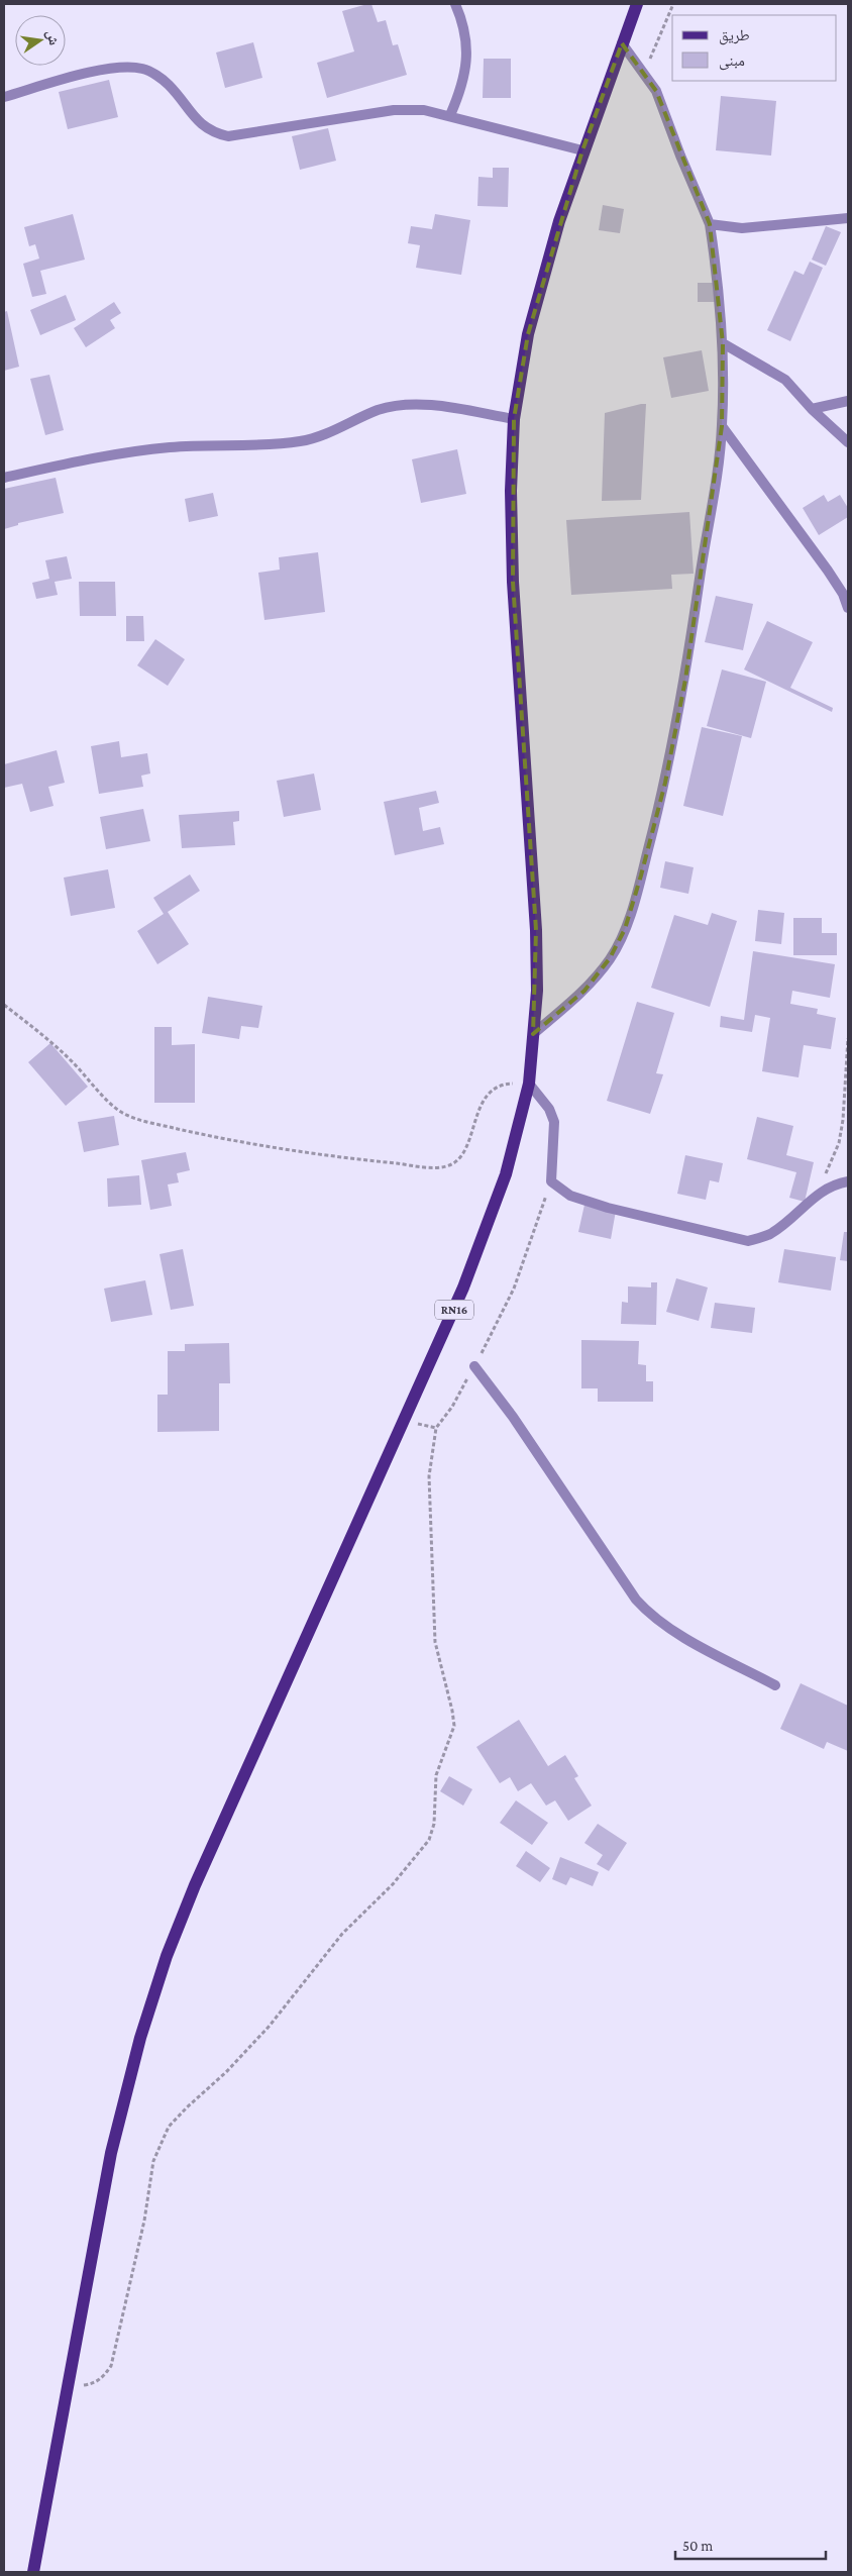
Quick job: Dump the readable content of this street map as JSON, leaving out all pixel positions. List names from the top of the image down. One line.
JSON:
{"streets":{"main road":["RN16"]},"legend":["طريق","مبنى"],"scale_bar":"50 m","north":"right"}
